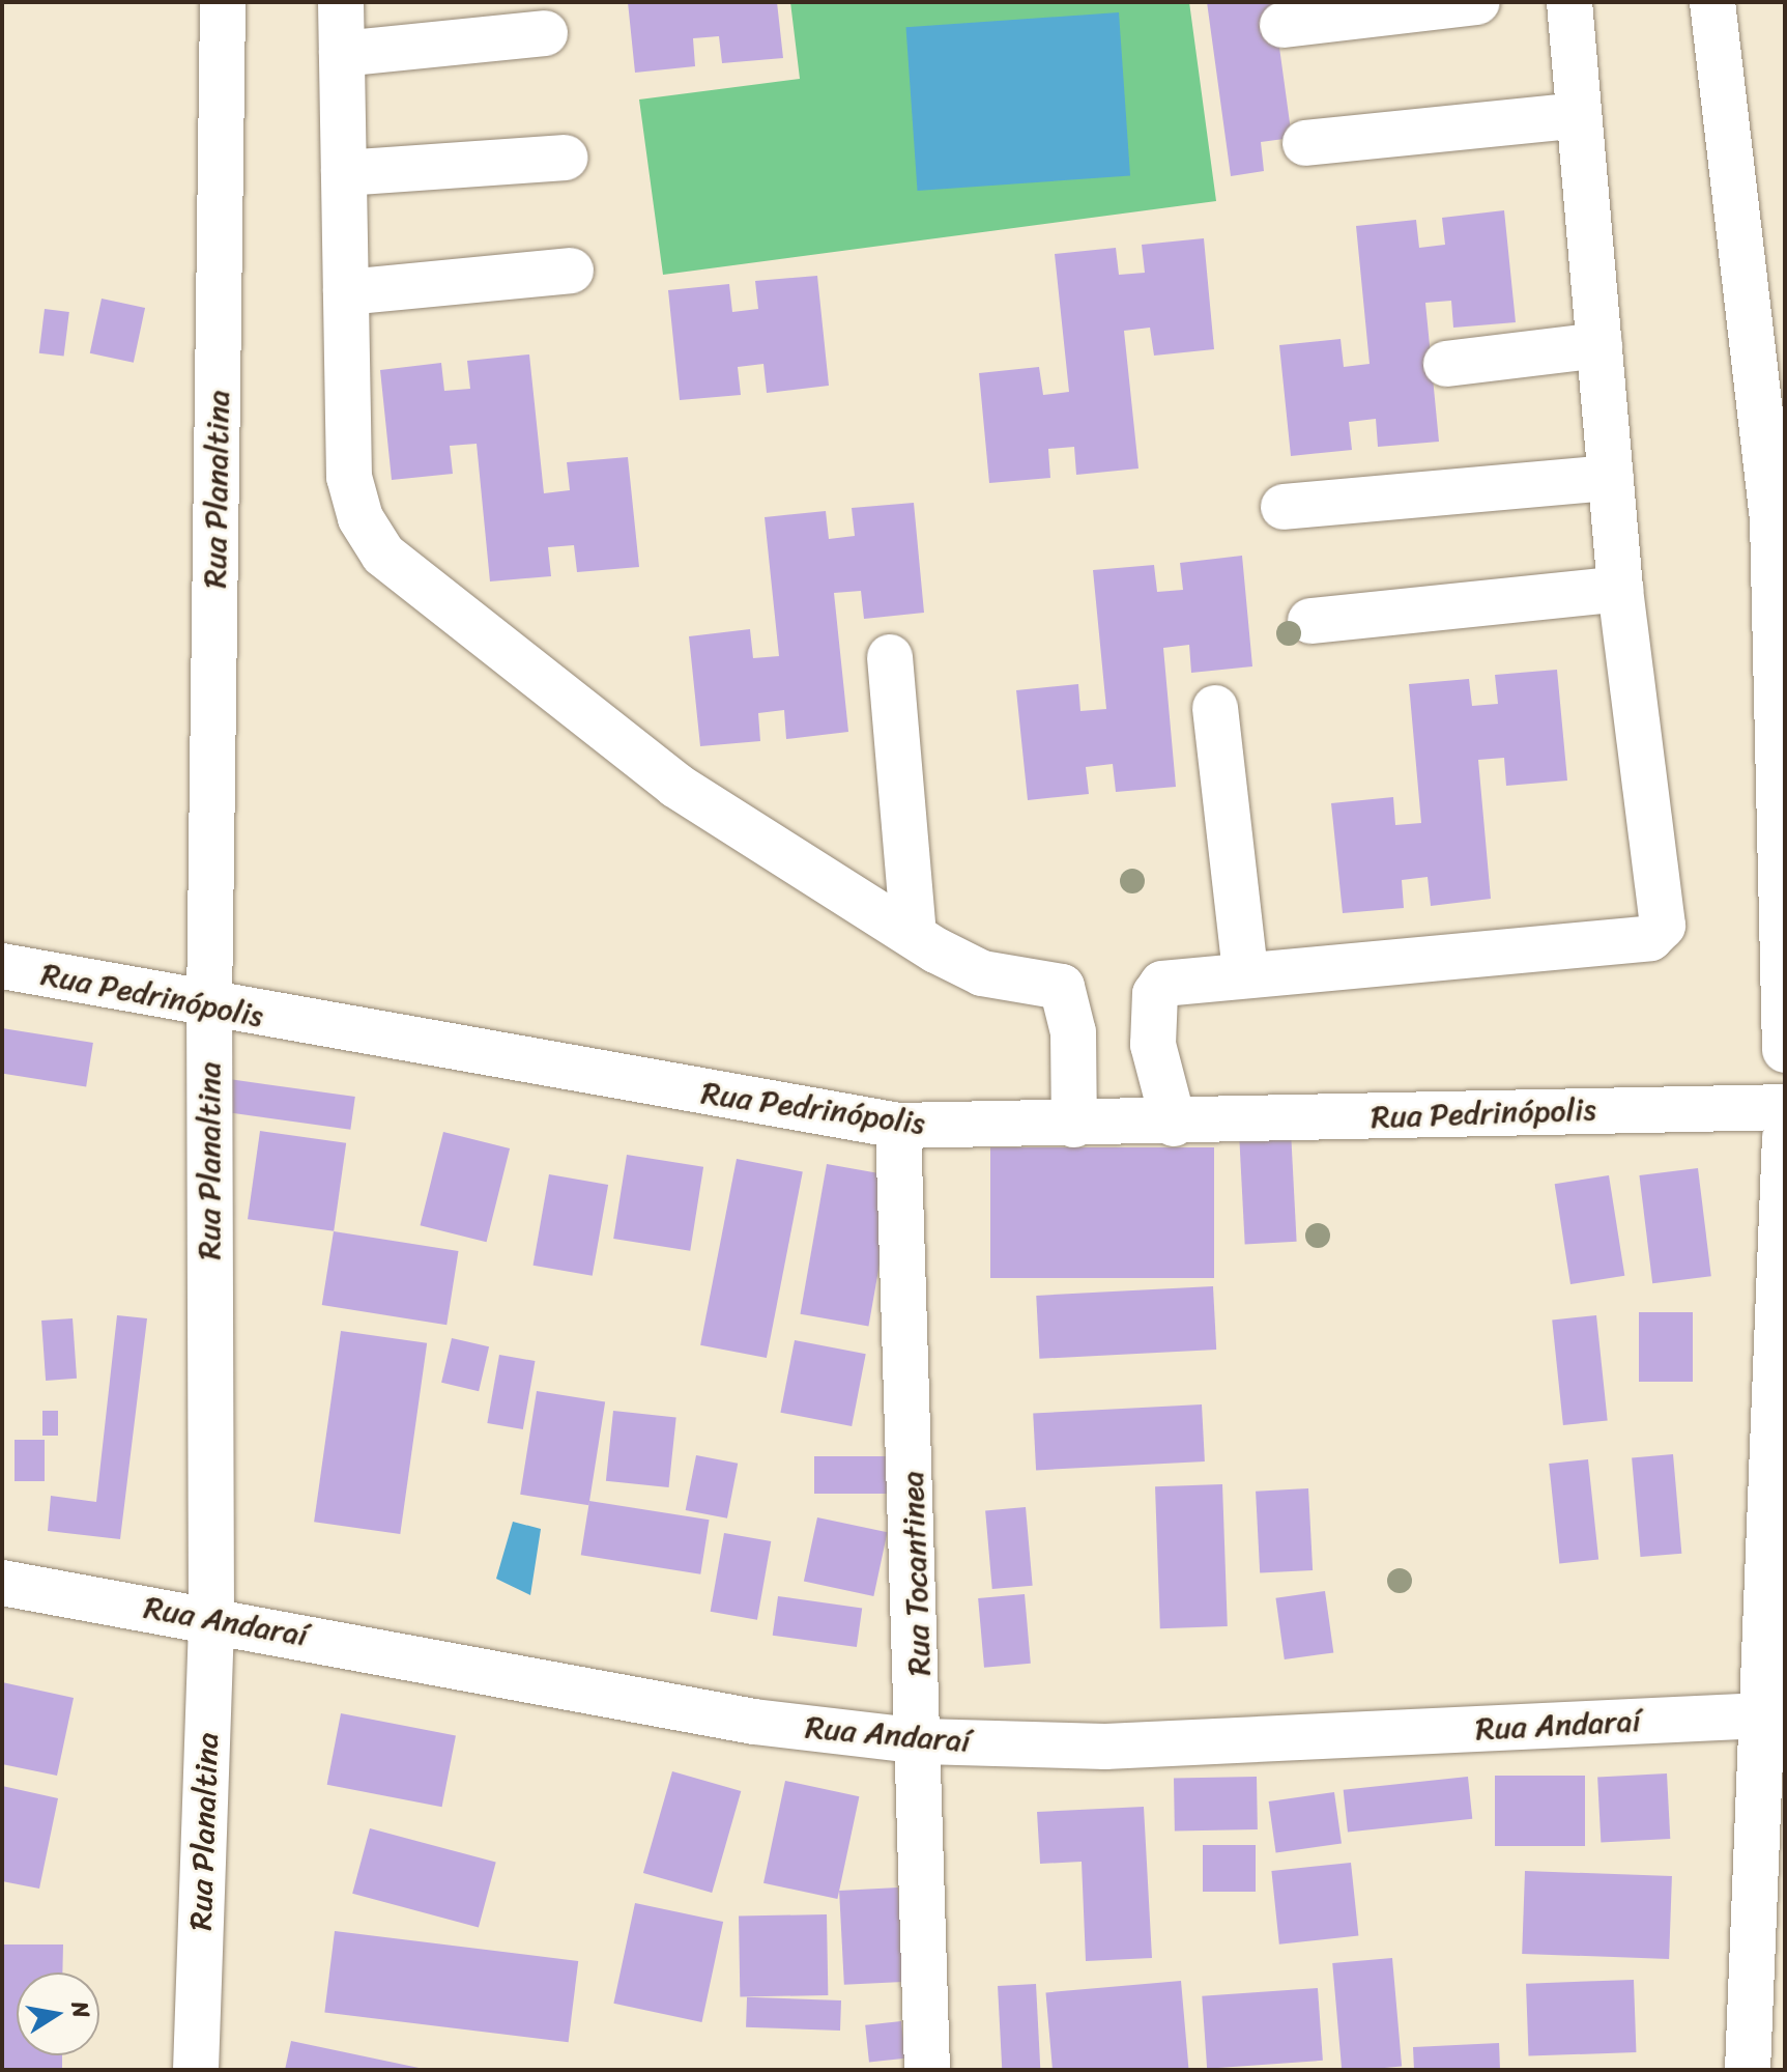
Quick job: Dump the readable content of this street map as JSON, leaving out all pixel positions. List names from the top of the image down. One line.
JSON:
{"streets":{"street":["Rua Planaltina","Rua Pedrinópolis","Rua Tocantinea","Rua Andaraí"]},"crossings":[["Rua Planaltina","Rua Pedrinópolis"],["Rua Planaltina","Rua Andaraí"],["Rua Pedrinópolis","Rua Tocantinea"],["Rua Tocantinea","Rua Andaraí"]],"north":"right"}
